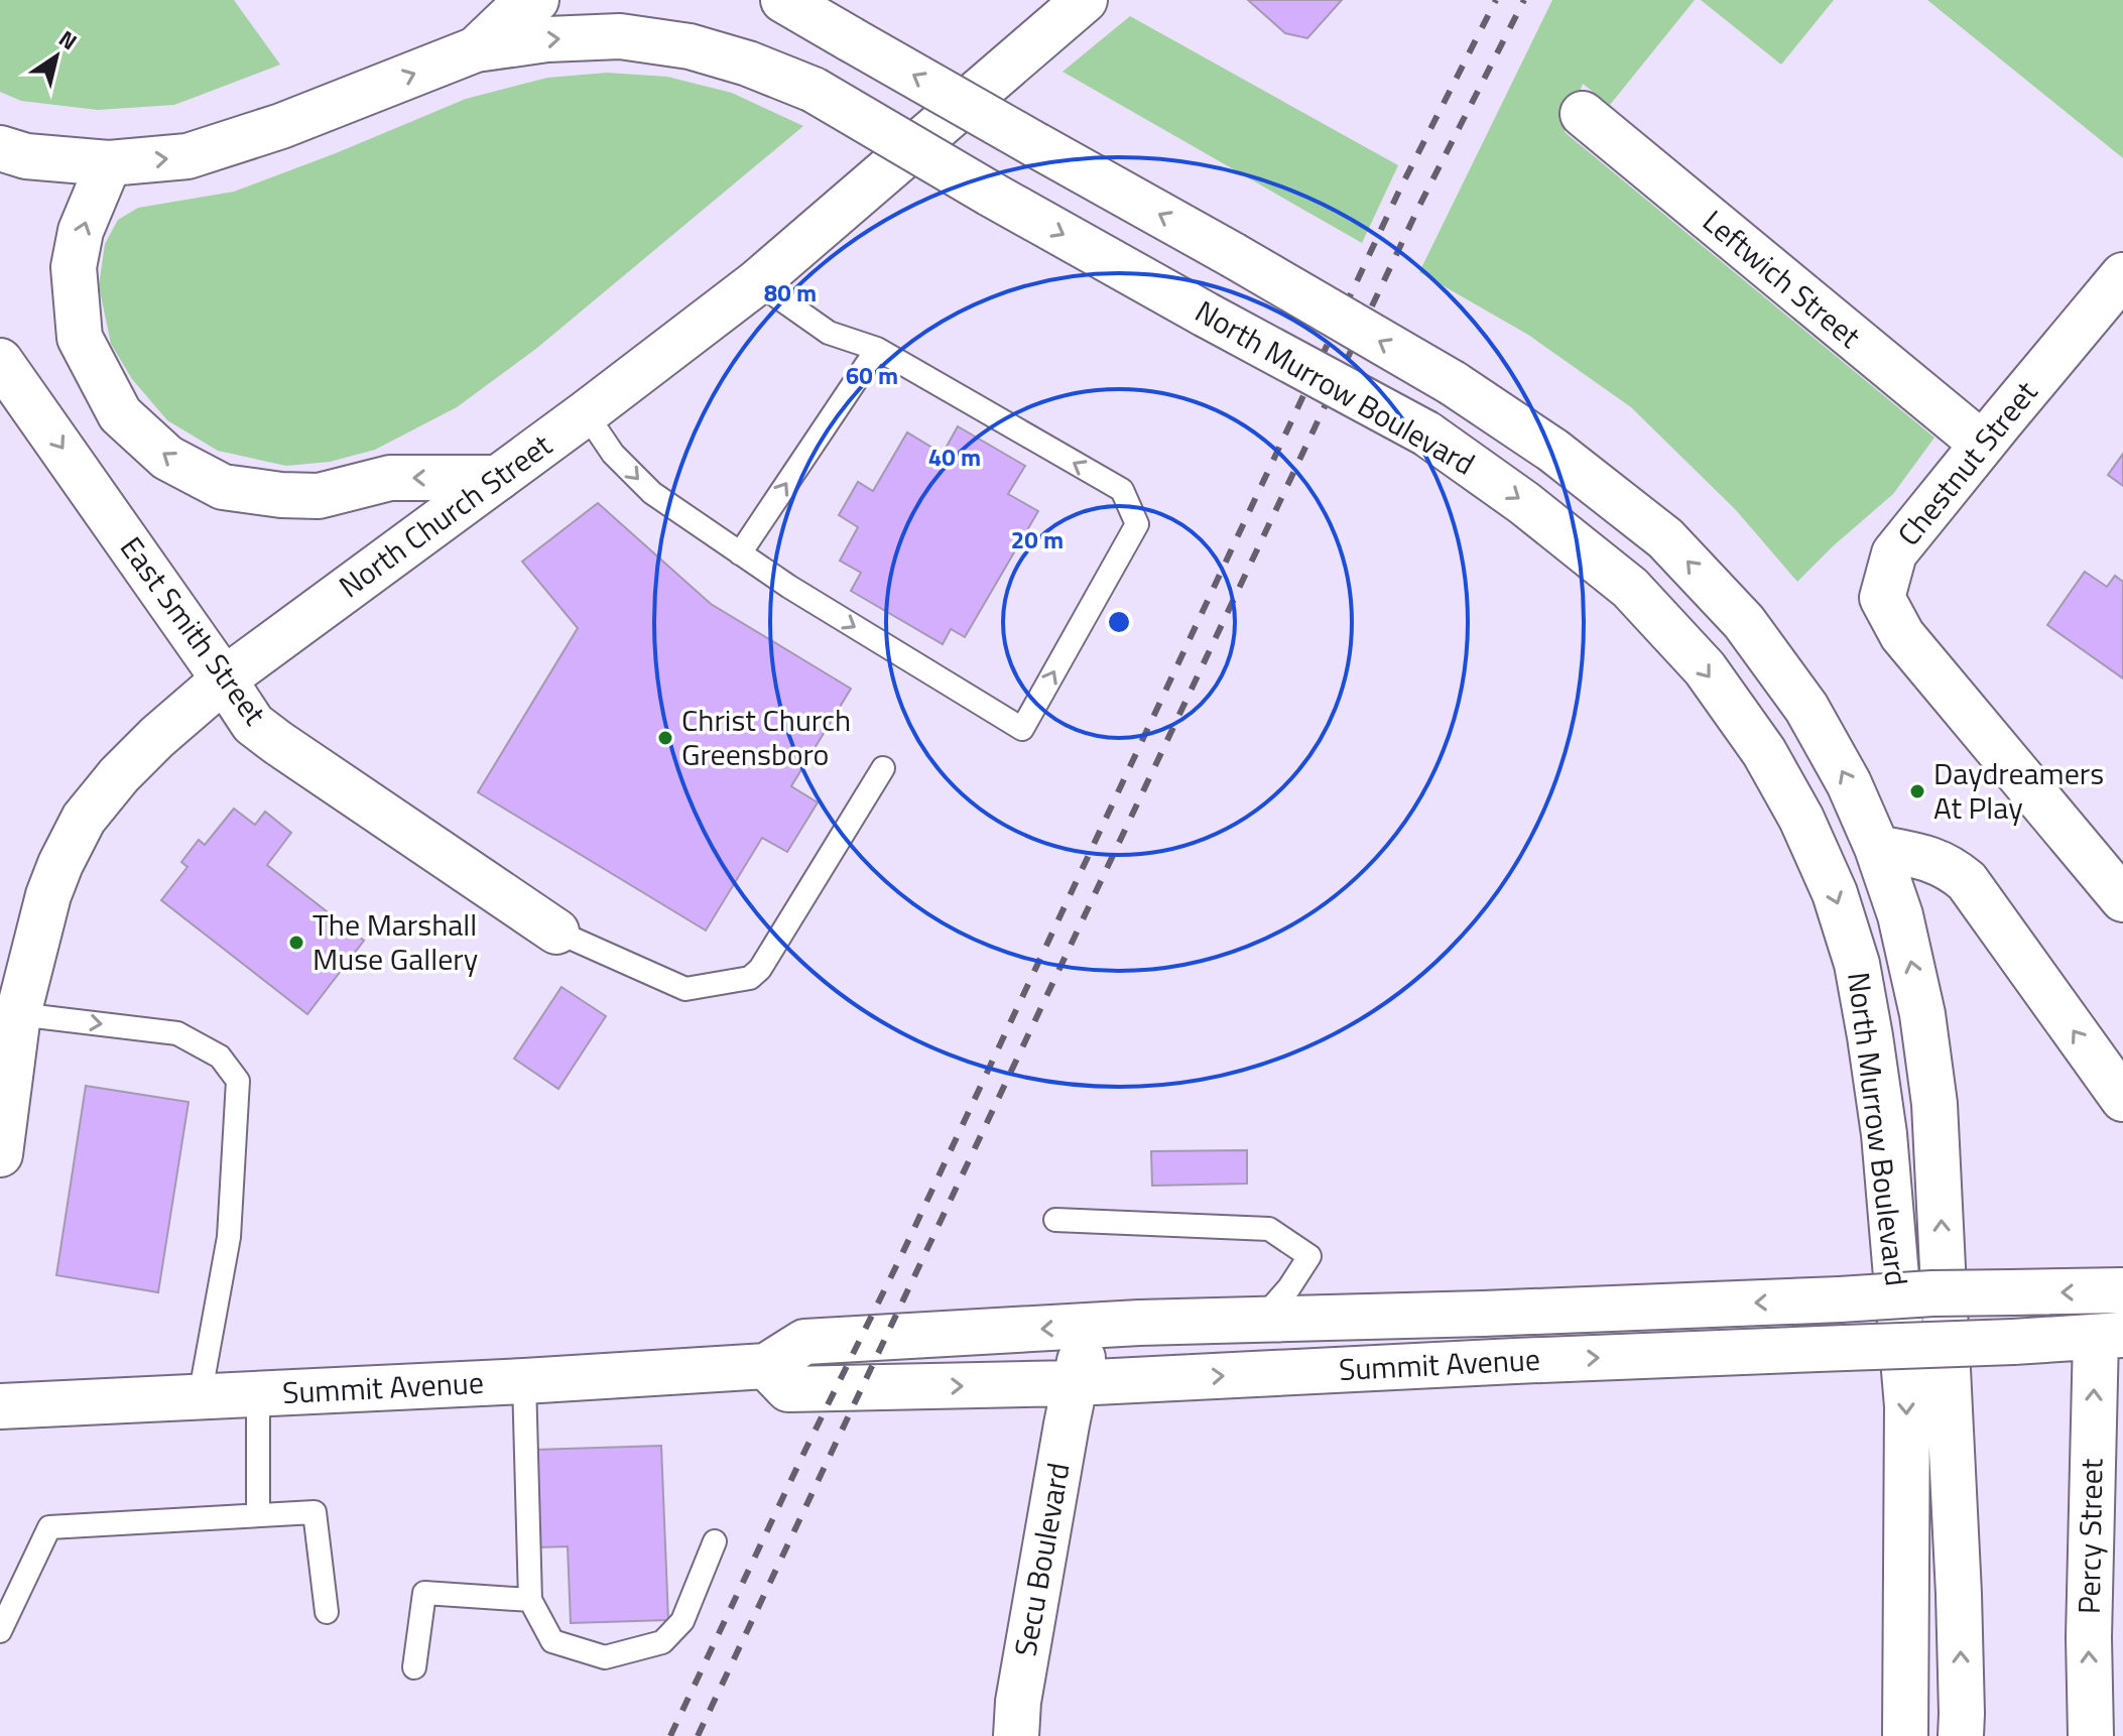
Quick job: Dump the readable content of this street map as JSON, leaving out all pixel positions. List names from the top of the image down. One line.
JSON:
{"streets":{"main road":["Leftwich Street","North Murrow Boulevard","Chestnut Street","North Church Street","East Smith Street","Summit Avenue","Percy Street","Secu Boulevard"]},"crossings":[["Leftwich Street","Chestnut Street"],["North Church Street","East Smith Street"],["Summit Avenue","Percy Street"],["Summit Avenue","Secu Boulevard"]],"one_way":["East Smith Street","Percy Street"],"places":["Christ Church Greensboro","Daydreamers At Play","The Marshall Muse Gallery"],"north":"top right","rings":["80 m","60 m","40 m","20 m"]}
